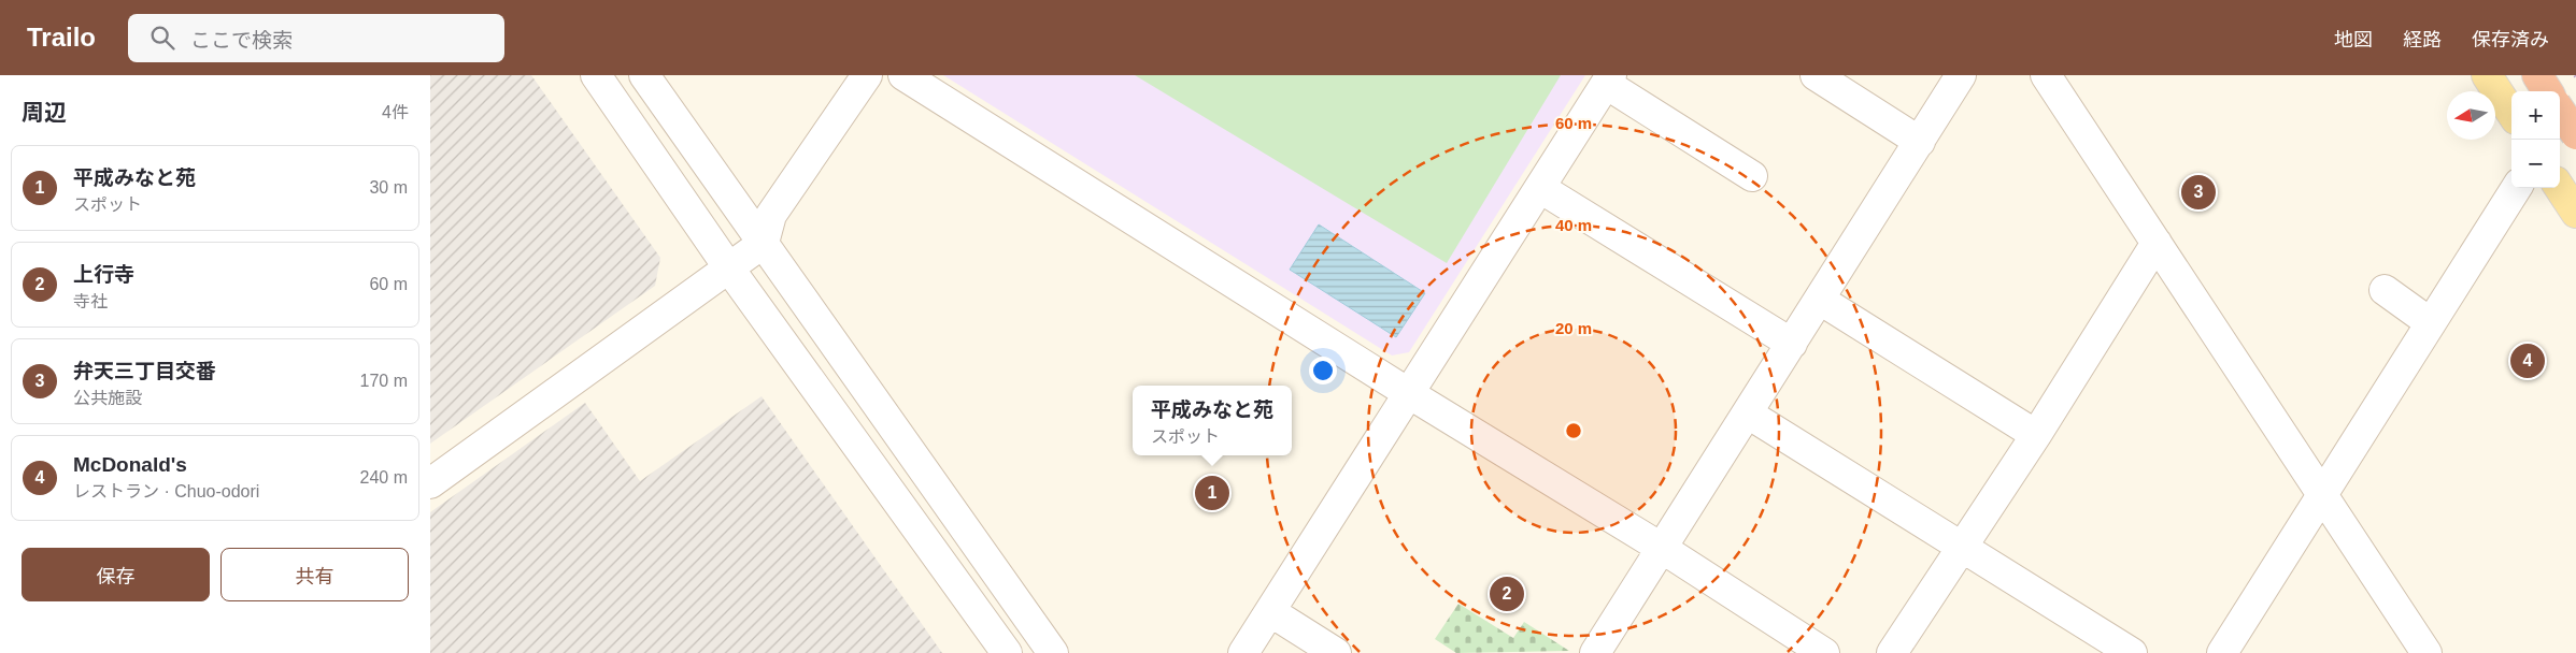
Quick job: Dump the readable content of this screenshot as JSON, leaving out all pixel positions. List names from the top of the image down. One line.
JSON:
{"north":"left","page":{"header":"Trailo","search":"ここで検索","nav":["地図","経路","保存済み"],"heading":["周辺","4件"],"map_buttons":["+","−"],"list":[{"mark":"1","name":"平成みなと苑","note":"スポット","value":"30 m"},{"mark":"2","name":"上行寺","note":"寺社","value":"60 m"},{"mark":"3","name":"弁天三丁目交番","note":"公共施設","value":"170 m"},{"mark":"4","name":"McDonald's","note":"レストラン · Chuo-odori","value":"240 m"}],"pins":["3","4","1","2"],"popup":["平成みなと苑","スポット"],"buttons":["保存","共有"]},"rings":["60 m","40 m","20 m"]}
